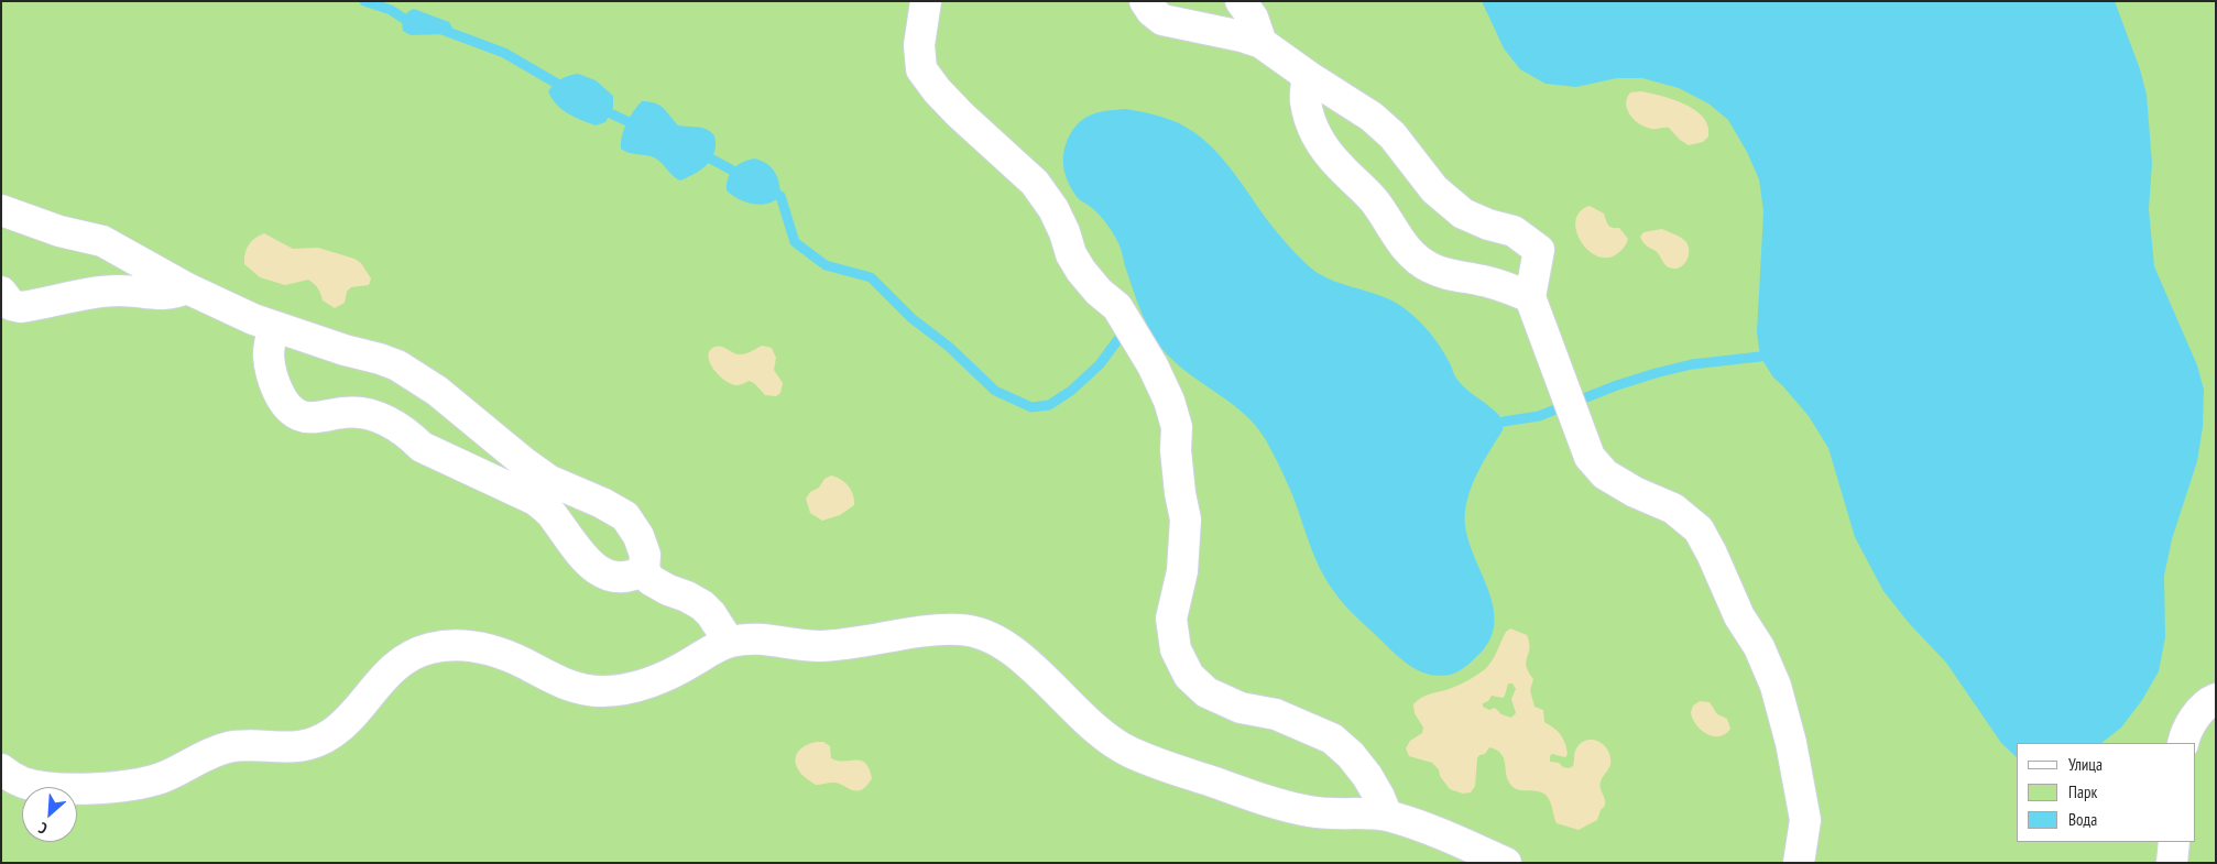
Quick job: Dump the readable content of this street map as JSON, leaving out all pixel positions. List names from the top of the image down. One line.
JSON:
{"legend":["Улица","Парк","Вода"],"north":"bottom left"}
